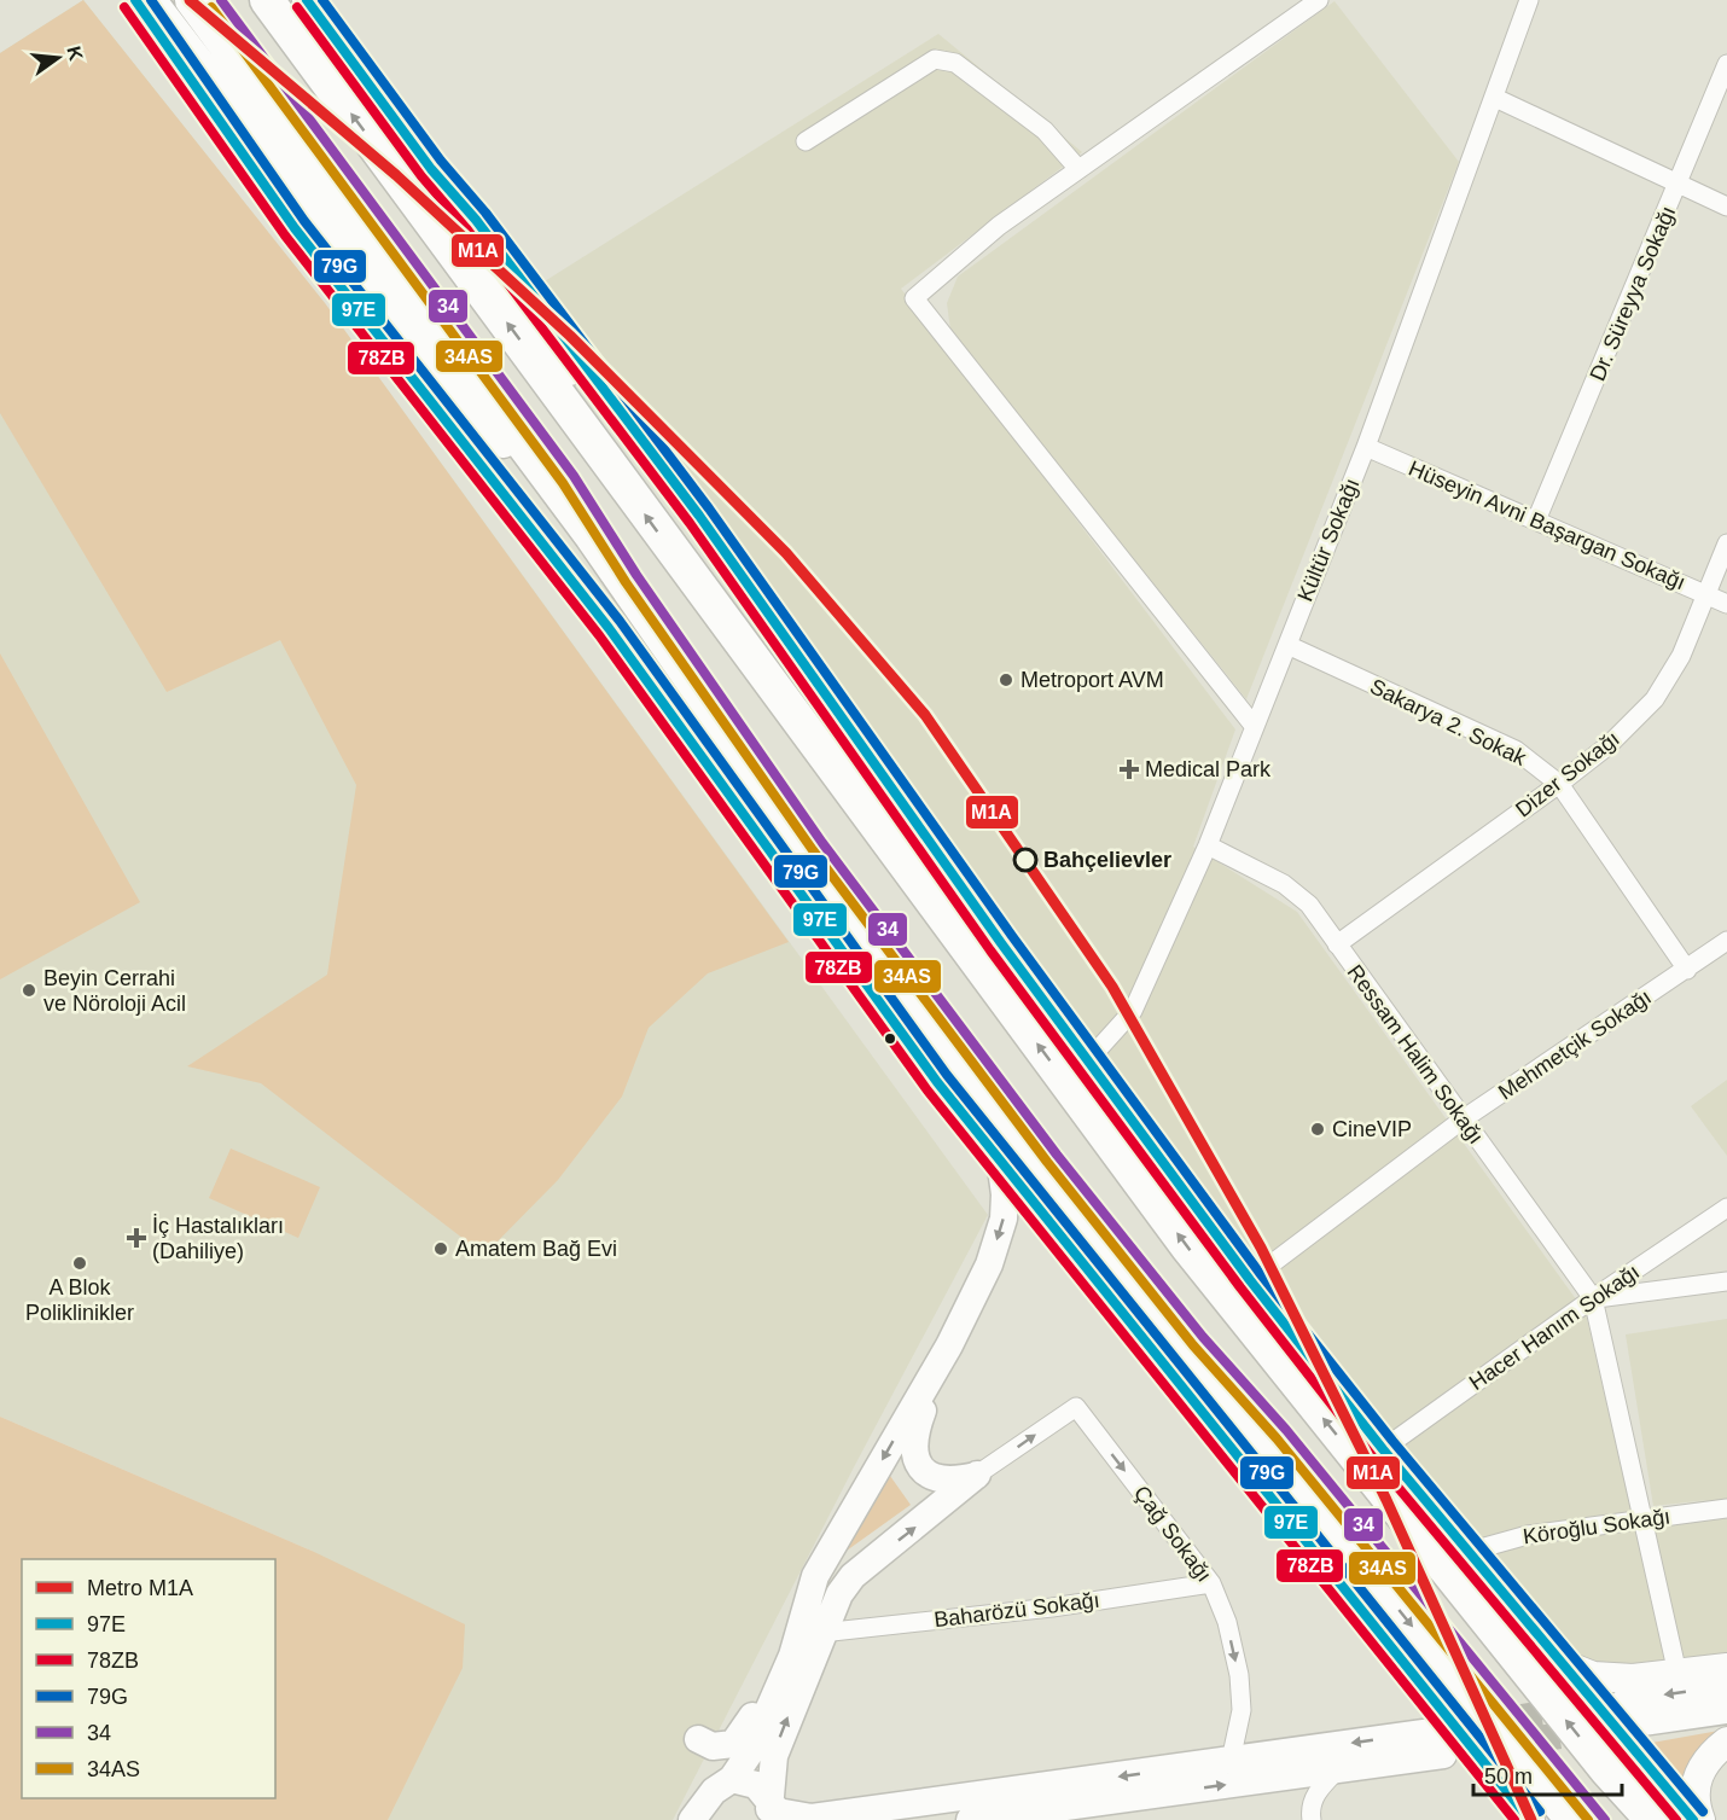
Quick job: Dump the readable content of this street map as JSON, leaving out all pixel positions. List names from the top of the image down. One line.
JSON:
{"streets":{"street":["Dr. Süreyya Sokağı","Hüseyin Avni Başargan Sokağı","Kültür Sokağı","Sakarya 2. Sokak","Dizer Sokağı","Mehmetçik Sokağı","Ressam Halim Sokağı","Hacer Hanım Sokağı","Köroğlu Sokağı","Çağ Sokağı","Baharözü Sokağı"]},"crossings":[["Dr. Süreyya Sokağı","Hüseyin Avni Başargan Sokağı"],["Hüseyin Avni Başargan Sokağı","Kültür Sokağı"],["Hüseyin Avni Başargan Sokağı","Dizer Sokağı"],["Kültür Sokağı","Sakarya 2. Sokak"],["Kültür Sokağı","Ressam Halim Sokağı"],["Sakarya 2. Sokak","Dizer Sokağı"],["Sakarya 2. Sokak","Mehmetçik Sokağı"],["Dizer Sokağı","Ressam Halim Sokağı"],["Mehmetçik Sokağı","Ressam Halim Sokağı"],["Ressam Halim Sokağı","Hacer Hanım Sokağı"],["Çağ Sokağı","Baharözü Sokağı"]],"places":{"other":["Metroport AVM","Bahçelievler","Beyin Cerrahi ve Nöroloji Acil","CineVIP","Amatem Bağ Evi","A Blok Poliklinikler"],"health":["Medical Park","İç Hastalıkları (Dahiliye)"]},"lines":["metro line M1A","transit line 97E","transit line 79G","transit line 34","transit line 78ZB","transit line 34AS"],"legend":["Metro M1A","97E","78ZB","79G","34","34AS"],"scale_bar":"50 m","north":"right"}
